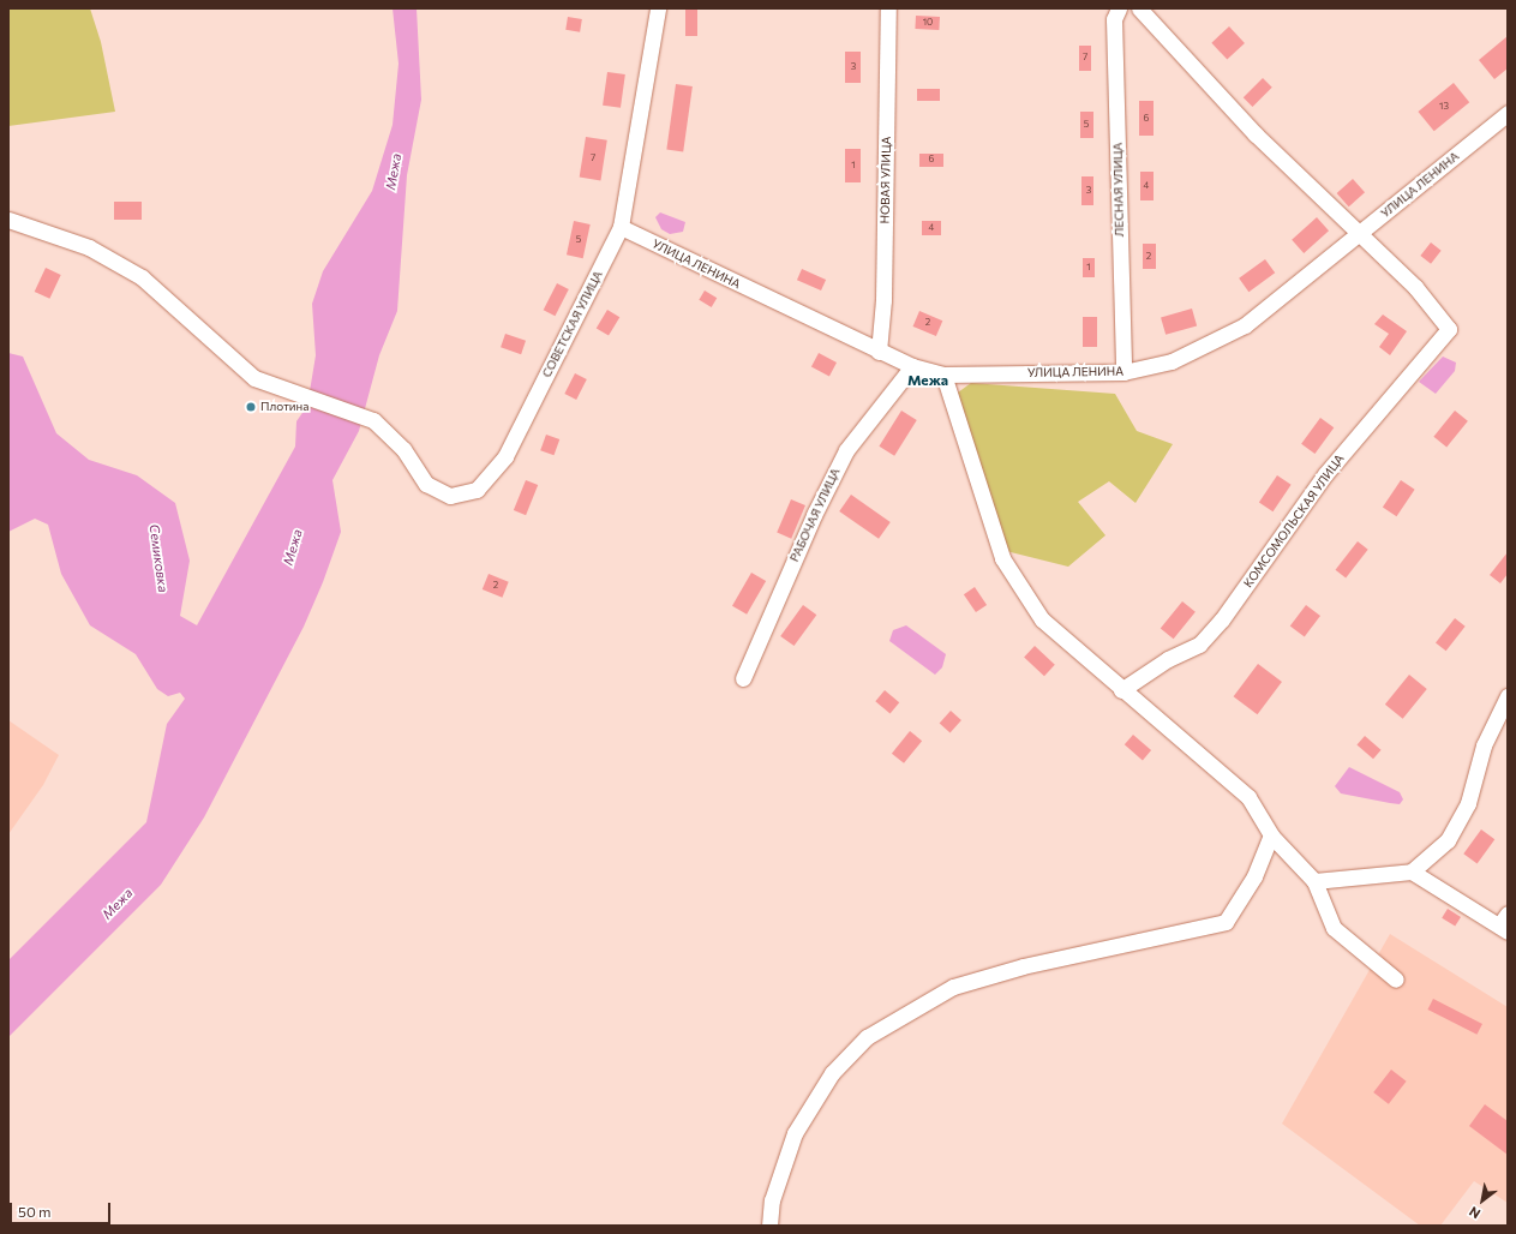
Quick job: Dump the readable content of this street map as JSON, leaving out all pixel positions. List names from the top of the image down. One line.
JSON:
{"streets":{"street":["НОВАЯ УЛИЦА","УЛИЦА ЛЕНИНА","ЛЕСНАЯ УЛИЦА","СОВЕТСКАЯ УЛИЦА","РАБОЧАЯ УЛИЦА","КОМСОМОЛЬСКАЯ УЛИЦА"]},"crossings":[["НОВАЯ УЛИЦА","УЛИЦА ЛЕНИНА"],["УЛИЦА ЛЕНИНА","ЛЕСНАЯ УЛИЦА"],["УЛИЦА ЛЕНИНА","СОВЕТСКАЯ УЛИЦА"],["УЛИЦА ЛЕНИНА","РАБОЧАЯ УЛИЦА"],["УЛИЦА ЛЕНИНА","КОМСОМОЛЬСКАЯ УЛИЦА"]],"districts":["Межа"],"water":["Межа","Семиковка"],"places":["Плотина"],"house_numbers":["10","7","3","13","6","5","7","6","1","4","3","4","5","2","1","2","2"],"scale_bar":"50 m","north":"bottom left"}
